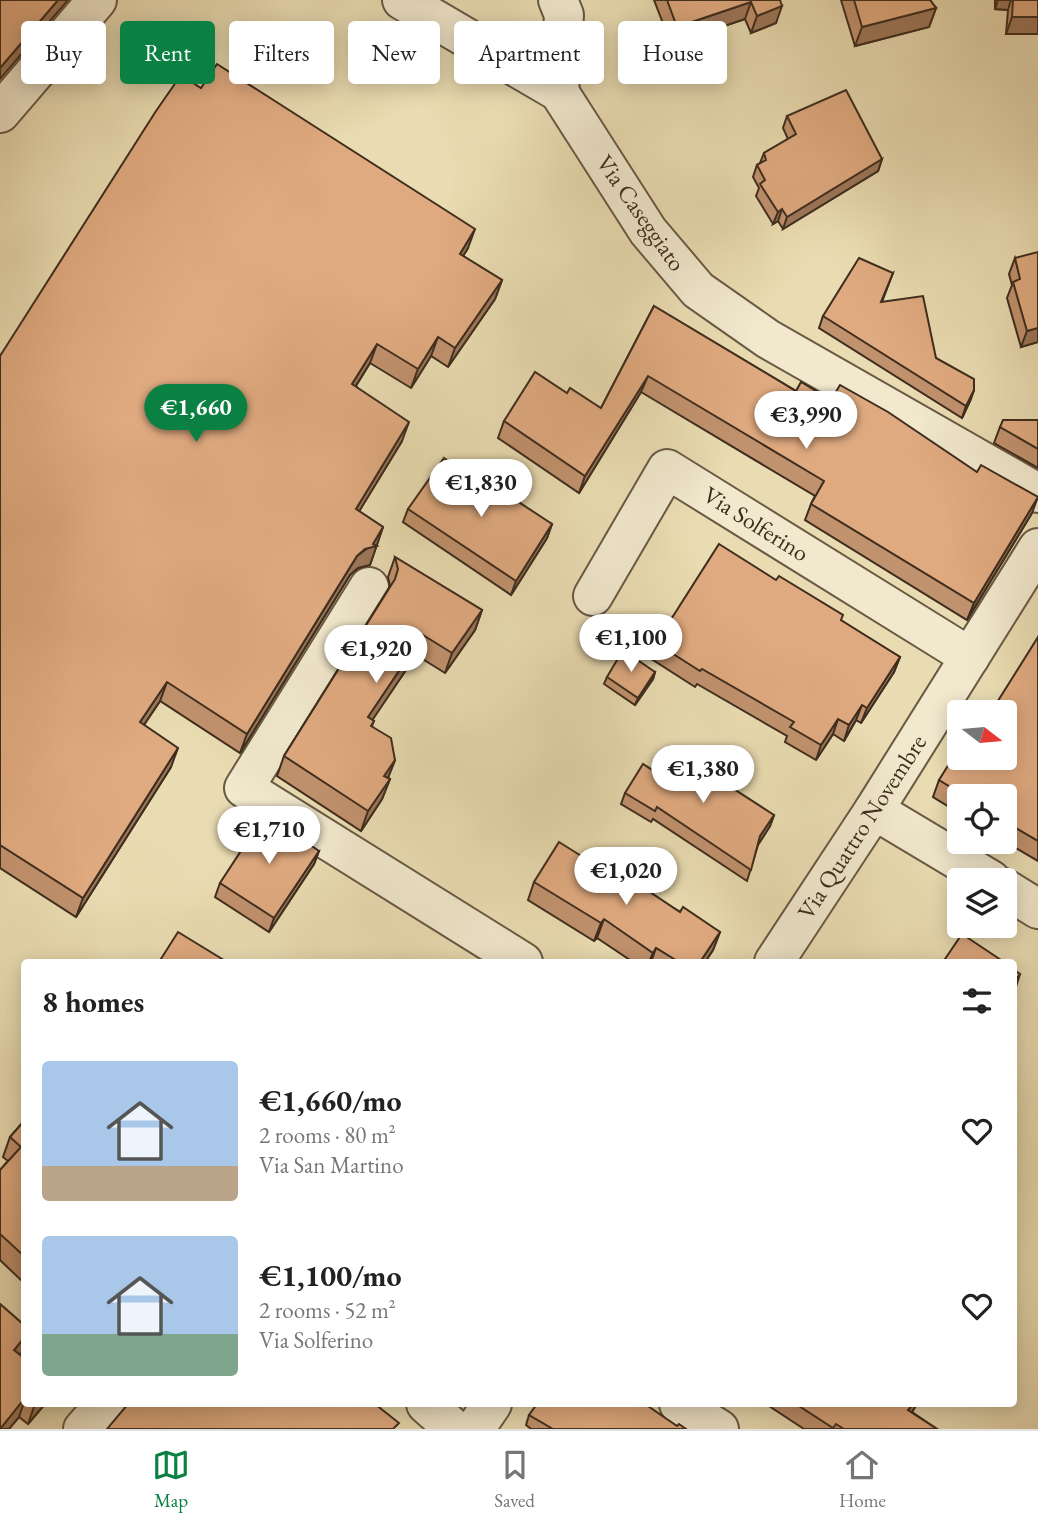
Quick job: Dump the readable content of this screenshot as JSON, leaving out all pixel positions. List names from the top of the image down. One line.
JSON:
{"streets":{"street":["Via Caseggiato","Via Solferino","Via Quattro Novembre"]},"crossings":[["Via Solferino","Via Quattro Novembre"]],"north":"right","page":{"chip":["Buy","Rent","Filters","New","Apartment","House"],"price":["€1,660","€3,990","€1,830","€1,100","€1,920","€1,380","€1,710","€1,020"],"heading":"8 homes","list":[{"name":"€1,660/mo","note":"2 rooms · 80 m² · Via San Martino"},{"name":"€1,100/mo","note":"2 rooms · 52 m² · Via Solferino"}],"tabs":["Map","Saved","Home"]}}
